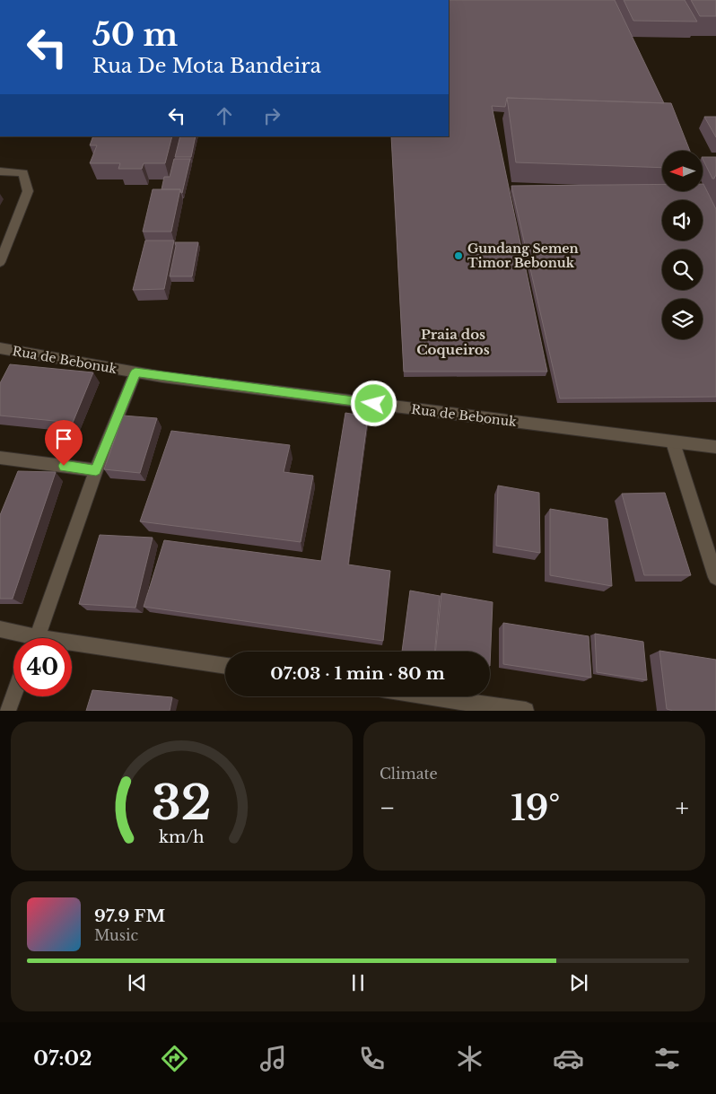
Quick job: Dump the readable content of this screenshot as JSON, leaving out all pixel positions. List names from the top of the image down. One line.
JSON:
{"streets":{"street":["Rua de Bebonuk"]},"districts":["Praia dos Coqueiros"],"places":["Gundang Semen Timor Bebonuk"],"north":"left","page":{"turn":["50 m","Rua De Mota Bandeira"],"limit":"40","trip":"07:03 · 1 min · 80 m","tile":"Climate","heat":["−","19°","+"],"song":["97.9 FM","Music"],"tabs":"07:02","gauge":["32","km/h"]}}
